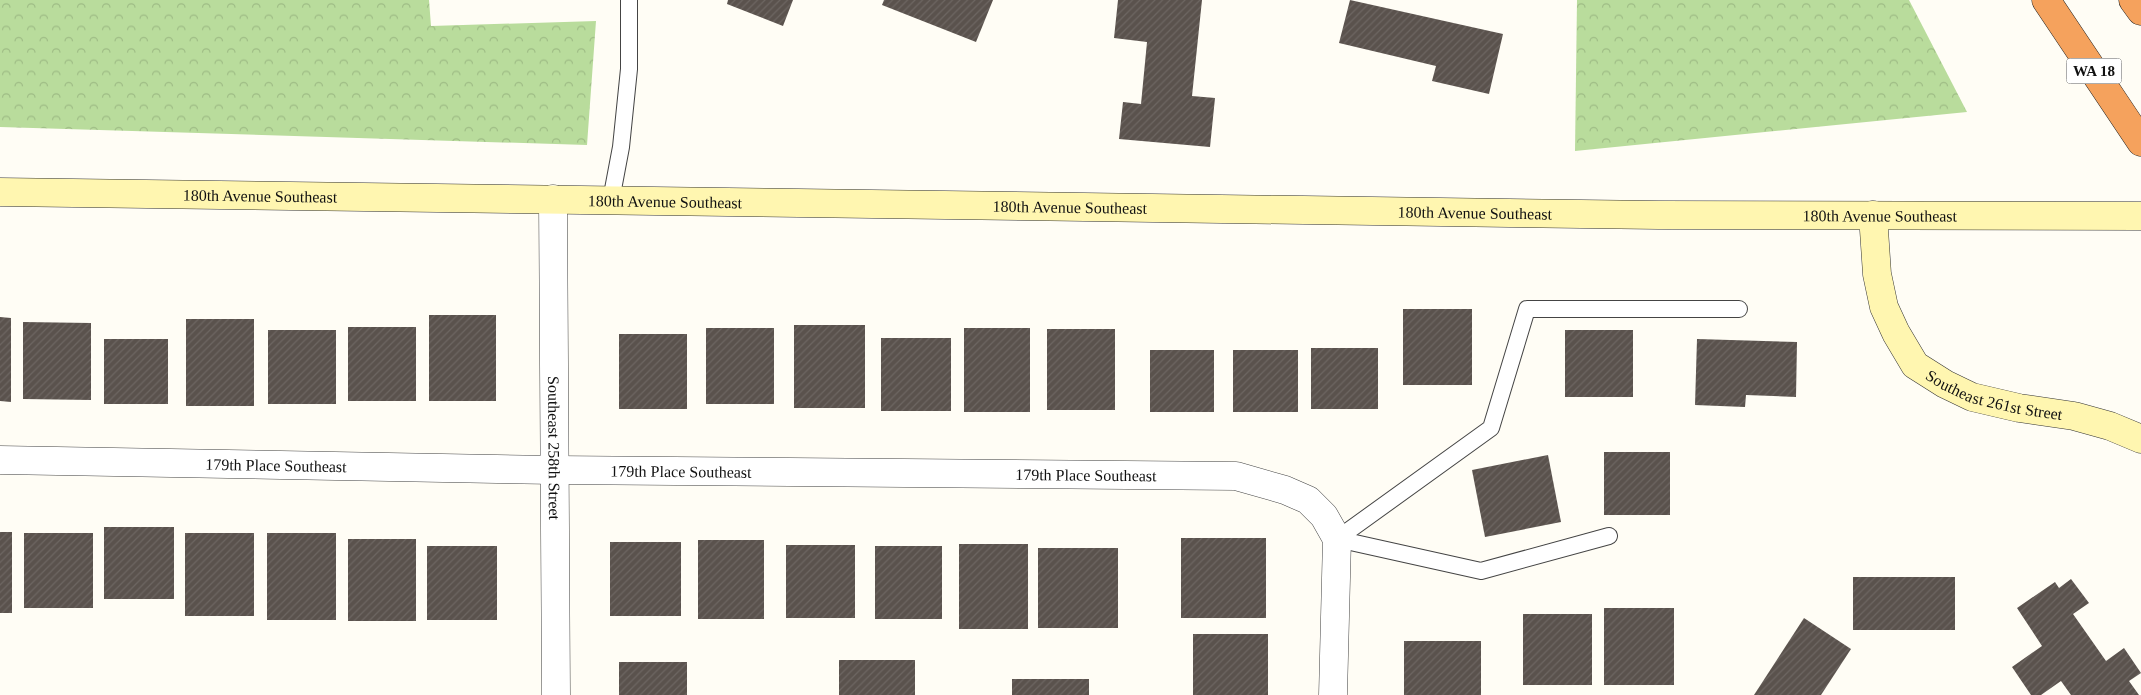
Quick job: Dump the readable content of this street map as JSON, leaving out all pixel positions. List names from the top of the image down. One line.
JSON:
{"streets":{"highway":["WA 18"],"street":["180th Avenue Southeast","Southeast 261st Street","Southeast 258th Street","179th Place Southeast"]},"crossings":[["180th Avenue Southeast","Southeast 261st Street"],["180th Avenue Southeast","Southeast 258th Street"],["Southeast 258th Street","179th Place Southeast"]]}
